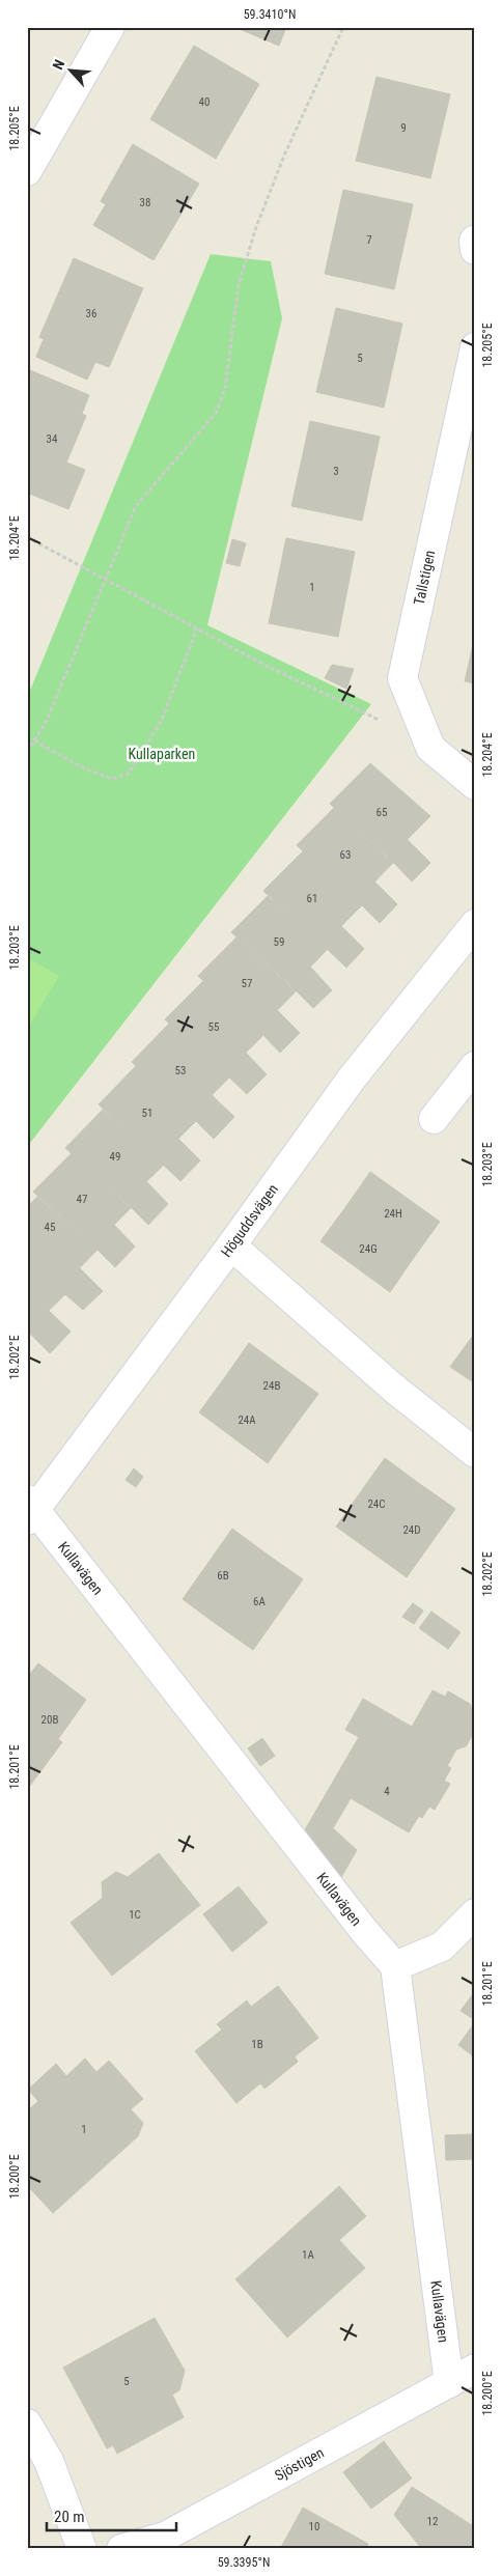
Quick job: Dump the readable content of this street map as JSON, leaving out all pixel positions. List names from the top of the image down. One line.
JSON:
{"streets":{"street":["Tallstigen","Höguddsvägen","Kullavägen","Sjöstigen"]},"crossings":[["Höguddsvägen","Kullavägen"],["Kullavägen","Sjöstigen"]],"parks":["Kullaparken"],"house_numbers":["40","9","38","7","36","5","34","3","1","65","63","61","59","57","55","53","51","49","47","24H","45","24G","24B","24A","24C","24D","6B","6A","20B","4","1C","1B","1","1A","5","12","10"],"scale_bar":"20 m","north":"top left","coordinates":["59.3410°N","18.205°E","18.204°E","18.203°E","18.202°E","18.201°E","18.200°E","59.3395°N"]}
